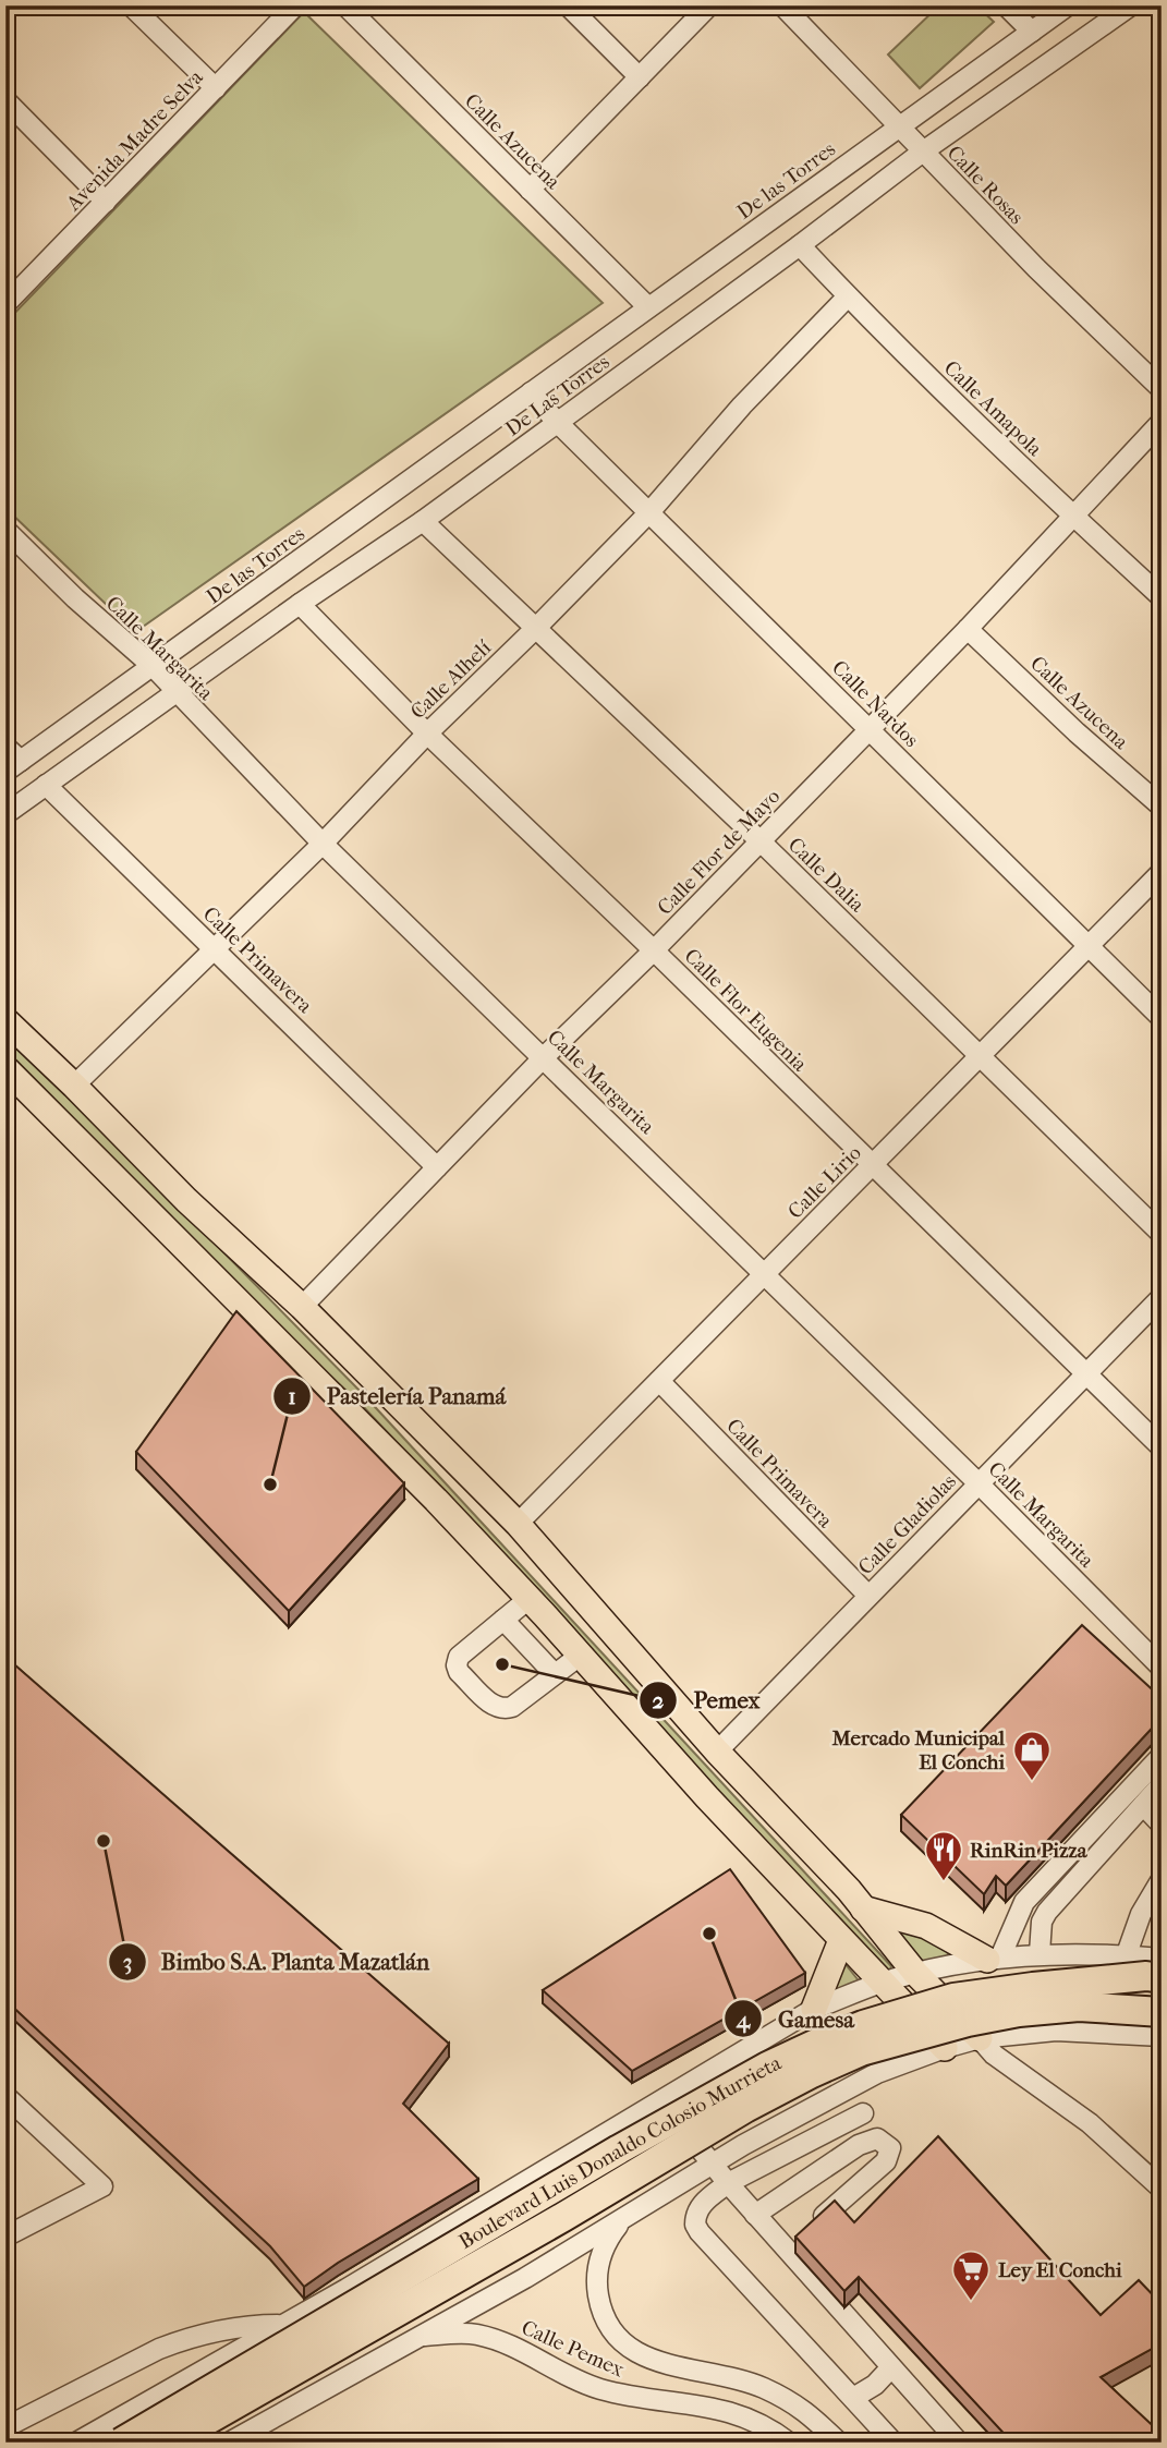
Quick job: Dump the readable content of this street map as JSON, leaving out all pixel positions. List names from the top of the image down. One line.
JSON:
{"streets":{"highway":["Boulevard Luis Donaldo Colosio Murrieta"],"street":["Avenida Madre Selva","Calle Azucena","De las Torres","Calle Rosas","De Las Torres","Calle Amapola","Calle Margarita","Calle Alhelí","Calle Nardos","Calle Flor de Mayo","Calle Dalia","Calle Primavera","Calle Flor Eugenia","Calle Lirio","Calle Gladiolas","Calle Pemex"]},"crossings":[["Calle Azucena","De las Torres"],["Calle Azucena","Calle Flor de Mayo"],["De las Torres","Calle Rosas"],["De las Torres","De Las Torres"],["De las Torres","Calle Margarita"],["De las Torres","Calle Nardos"],["Calle Rosas","De Las Torres"],["De Las Torres","Calle Amapola"],["De Las Torres","Calle Margarita"],["De Las Torres","Calle Nardos"],["De Las Torres","Calle Dalia"],["De Las Torres","Calle Primavera"],["De Las Torres","Calle Flor Eugenia"],["Calle Amapola","Calle Alhelí"],["Calle Amapola","Calle Flor de Mayo"],["Calle Margarita","Calle Alhelí"],["Calle Margarita","Calle Flor de Mayo"],["Calle Margarita","Calle Lirio"],["Calle Margarita","Calle Gladiolas"],["Calle Alhelí","Calle Nardos"],["Calle Alhelí","Calle Dalia"],["Calle Alhelí","Calle Primavera"],["Calle Alhelí","Calle Flor Eugenia"],["Calle Nardos","Calle Flor de Mayo"],["Calle Nardos","Calle Lirio"],["Calle Flor de Mayo","Calle Dalia"],["Calle Flor de Mayo","Calle Primavera"],["Calle Flor de Mayo","Calle Flor Eugenia"],["Calle Dalia","Calle Lirio"],["Calle Primavera","Calle Lirio"],["Calle Primavera","Calle Gladiolas"],["Calle Flor Eugenia","Calle Lirio"],["Calle Flor Eugenia","Calle Gladiolas"]],"places":{"other":["Pastelería Panamá","Pemex","Bimbo S.A. Planta Mazatlán","Gamesa"],"shop":["Mercado Municipal El Conchi"],"restaurant":["RinRin Pizza"],"supermarket":["Ley El Conchi"]}}
